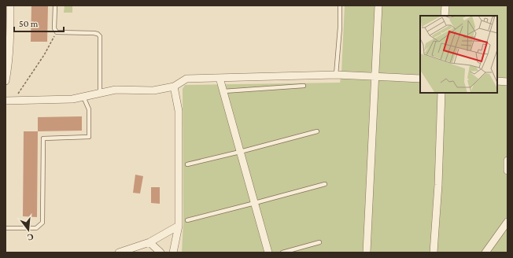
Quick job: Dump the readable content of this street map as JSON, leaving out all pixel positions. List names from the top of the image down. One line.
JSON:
{"scale_bar":"50 m","north":"bottom"}
